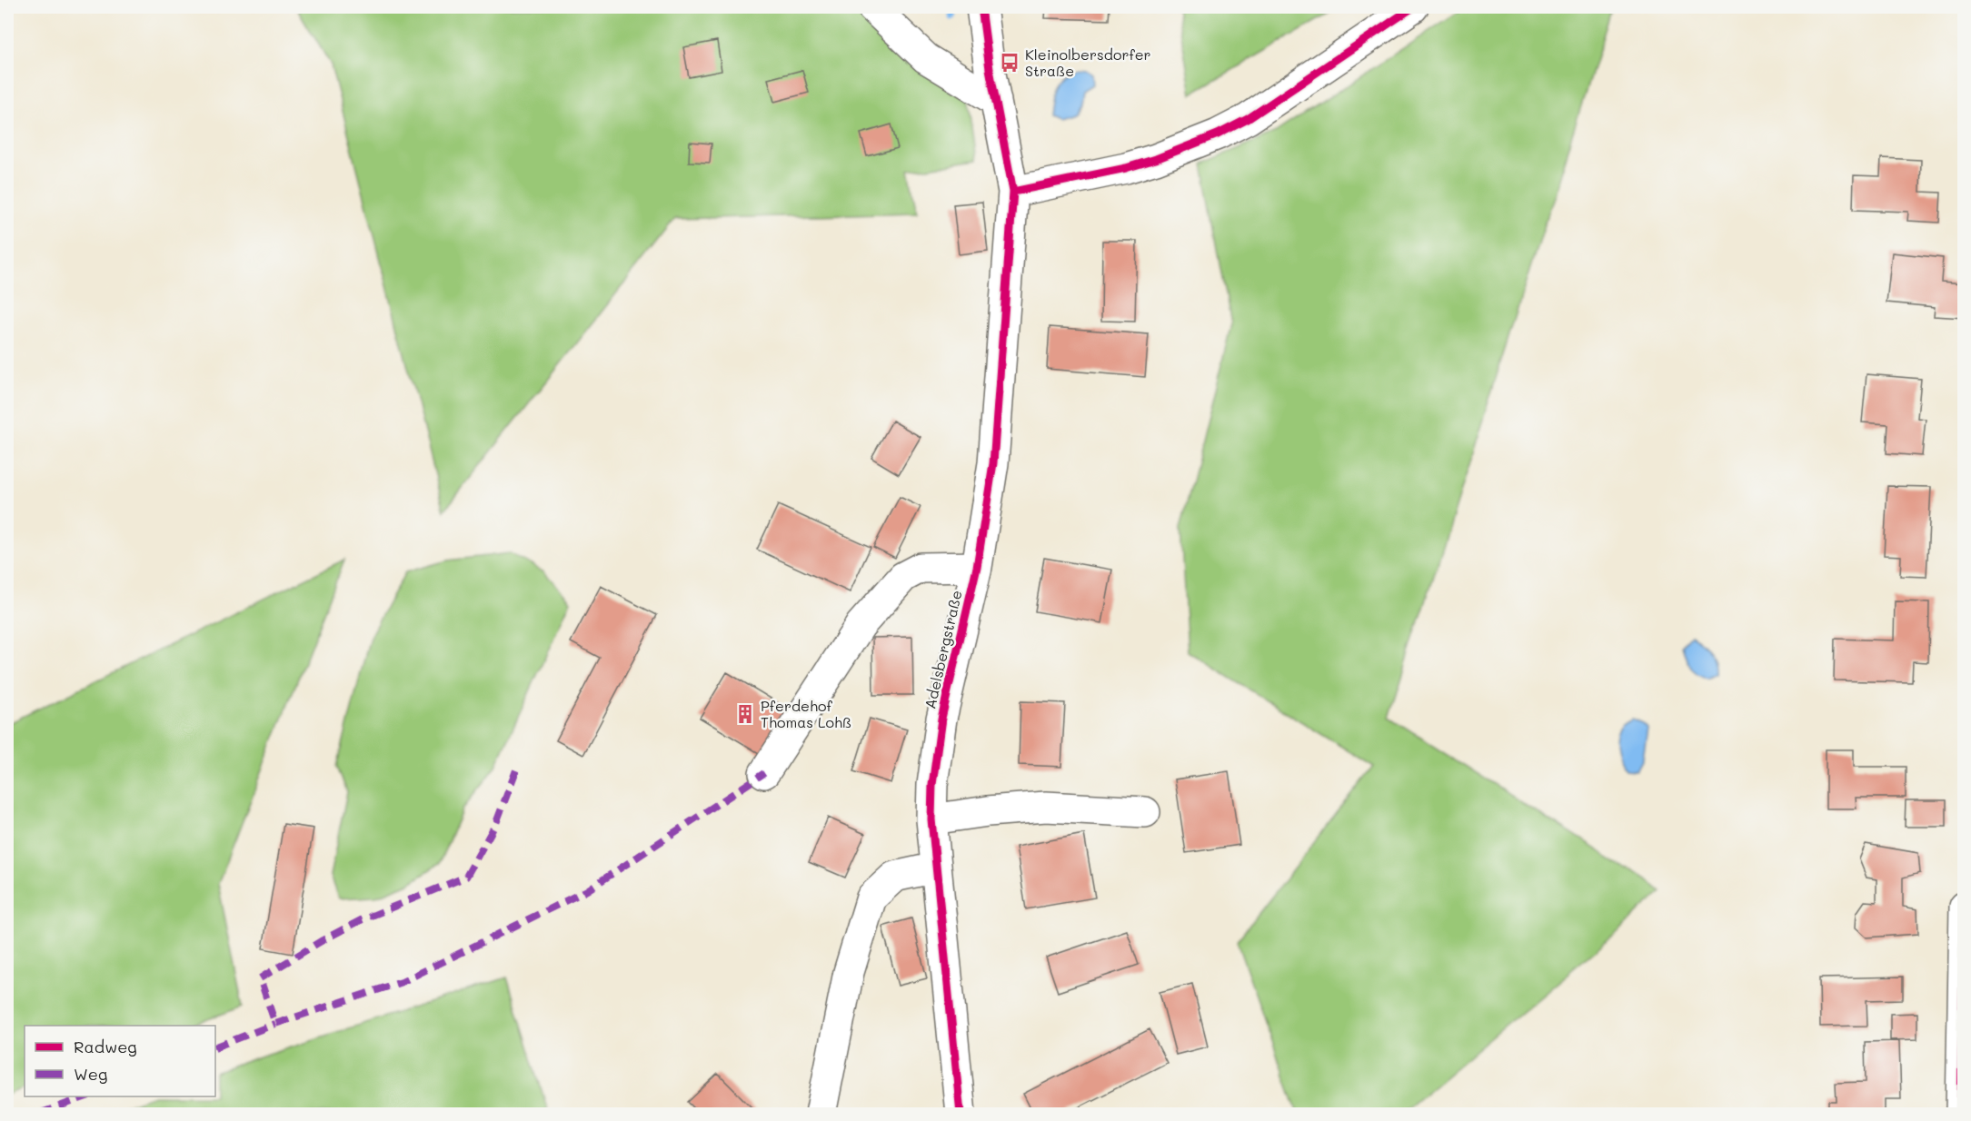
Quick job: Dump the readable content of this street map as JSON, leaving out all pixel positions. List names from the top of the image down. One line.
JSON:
{"streets":{"street":["Adelsbergstraße"]},"places":{"bus stop":["Kleinolbersdorfer Straße"],"building":["Pferdehof Thomas Lohß"]},"legend":["Radweg","Weg"]}
